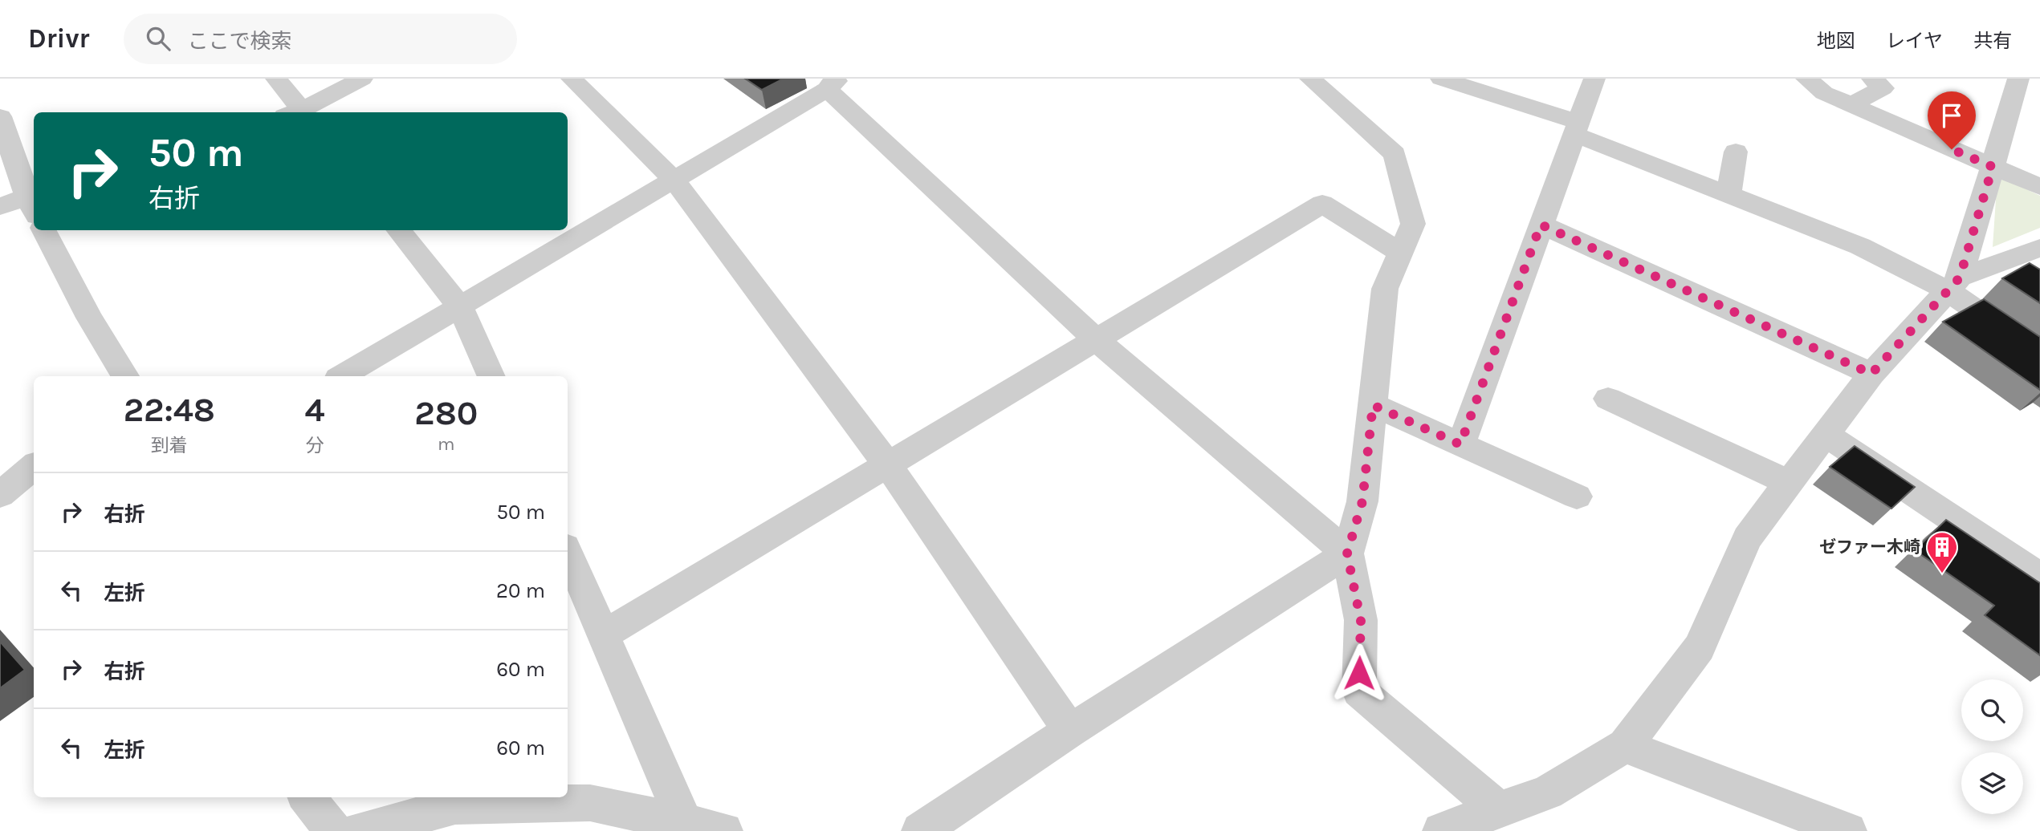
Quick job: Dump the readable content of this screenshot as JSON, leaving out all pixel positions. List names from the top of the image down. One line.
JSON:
{"places":{"building":["ゼファー木崎"]},"page":{"header":"Drivr","search":"ここで検索","nav":["地図","レイヤ","共有"],"turn":["50 m","右折"],"eta":["22:48","到着","4","分","280","m"],"list":[{"name":"右折","value":"50 m"},{"name":"左折","value":"20 m"},{"name":"右折","value":"60 m"},{"name":"左折","value":"60 m"}]}}
